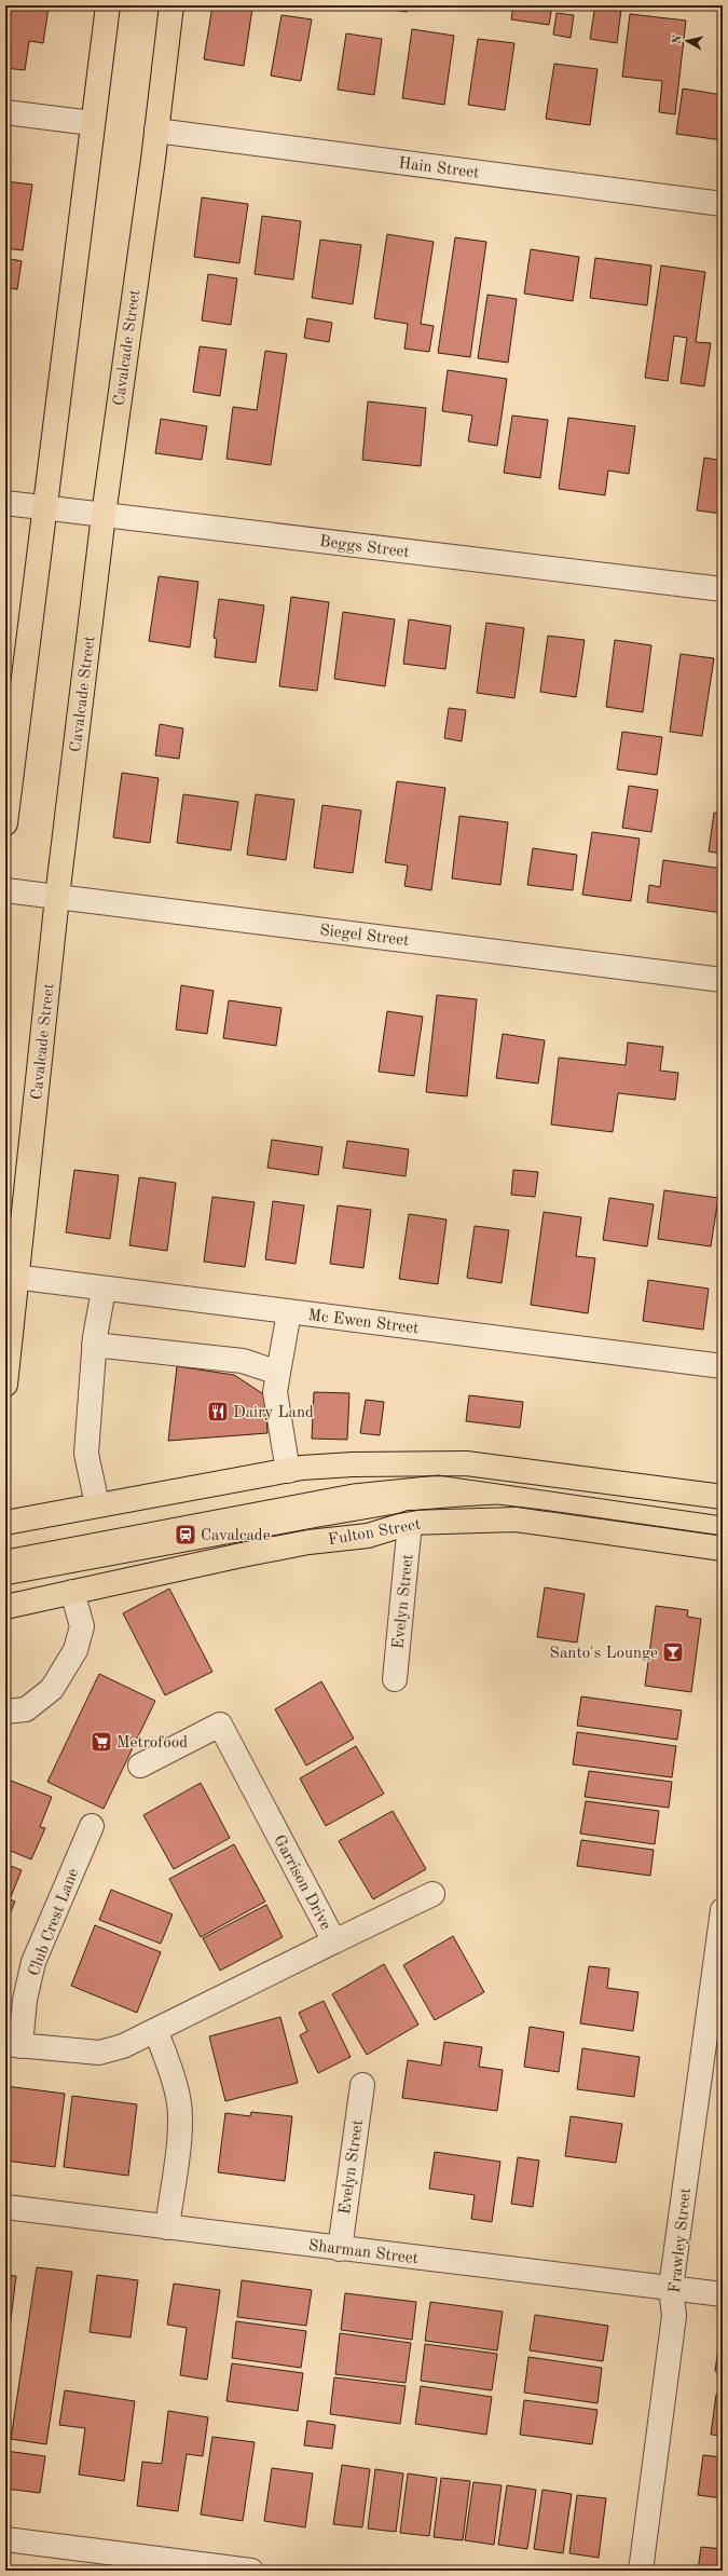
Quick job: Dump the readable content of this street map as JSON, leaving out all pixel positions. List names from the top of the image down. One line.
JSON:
{"streets":{"main road":["Cavalcade Street","Fulton Street"],"street":["Hain Street","Beggs Street","Siegel Street","Mc Ewen Street","Evelyn Street","Garrison Drive","Club Crest Lane","Frawley Street","Sharman Street"]},"crossings":[["Hain Street","Cavalcade Street"],["Cavalcade Street","Beggs Street"],["Cavalcade Street","Siegel Street"],["Cavalcade Street","Mc Ewen Street"],["Fulton Street","Evelyn Street"],["Evelyn Street","Sharman Street"],["Garrison Drive","Club Crest Lane"],["Frawley Street","Sharman Street"]],"places":{"restaurant":["Dairy Land"],"station":["Cavalcade"],"bar":["Santo's Lounge"],"supermarket":["Metrofood"]},"north":"left"}
